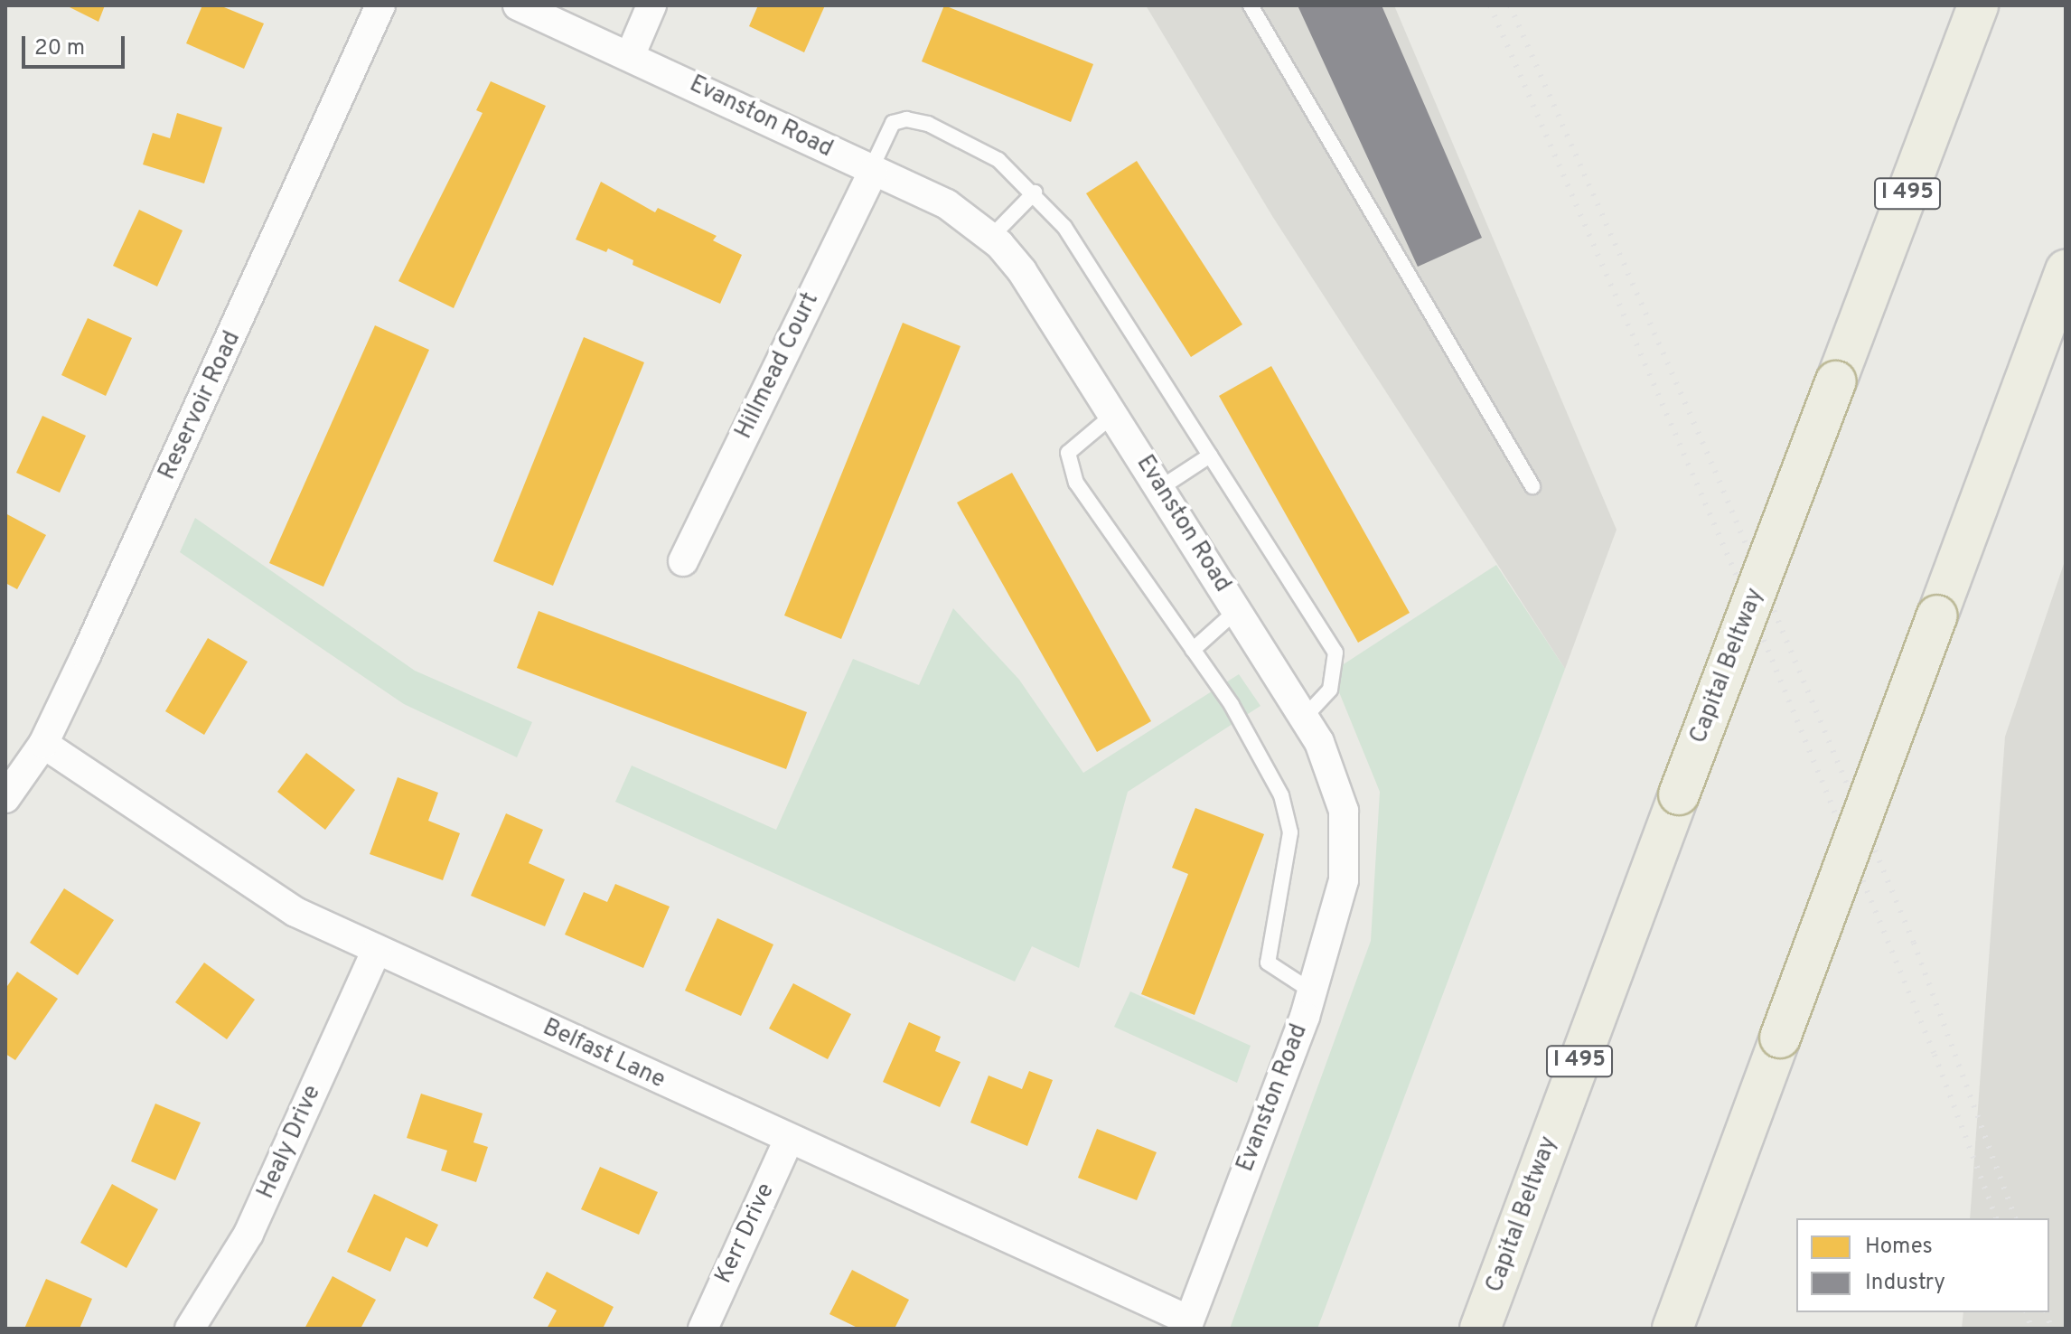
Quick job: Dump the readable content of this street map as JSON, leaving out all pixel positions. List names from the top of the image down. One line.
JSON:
{"streets":{"highway":["I 495","Capital Beltway"],"street":["Evanston Road","Hillmead Court","Reservoir Road","Belfast Lane","Healy Drive","Kerr Drive"]},"crossings":[["Evanston Road","Hillmead Court"],["Evanston Road","Belfast Lane"],["Reservoir Road","Belfast Lane"],["Belfast Lane","Healy Drive"],["Belfast Lane","Kerr Drive"]],"legend":["Homes","Industry"],"scale_bar":"20 m"}
